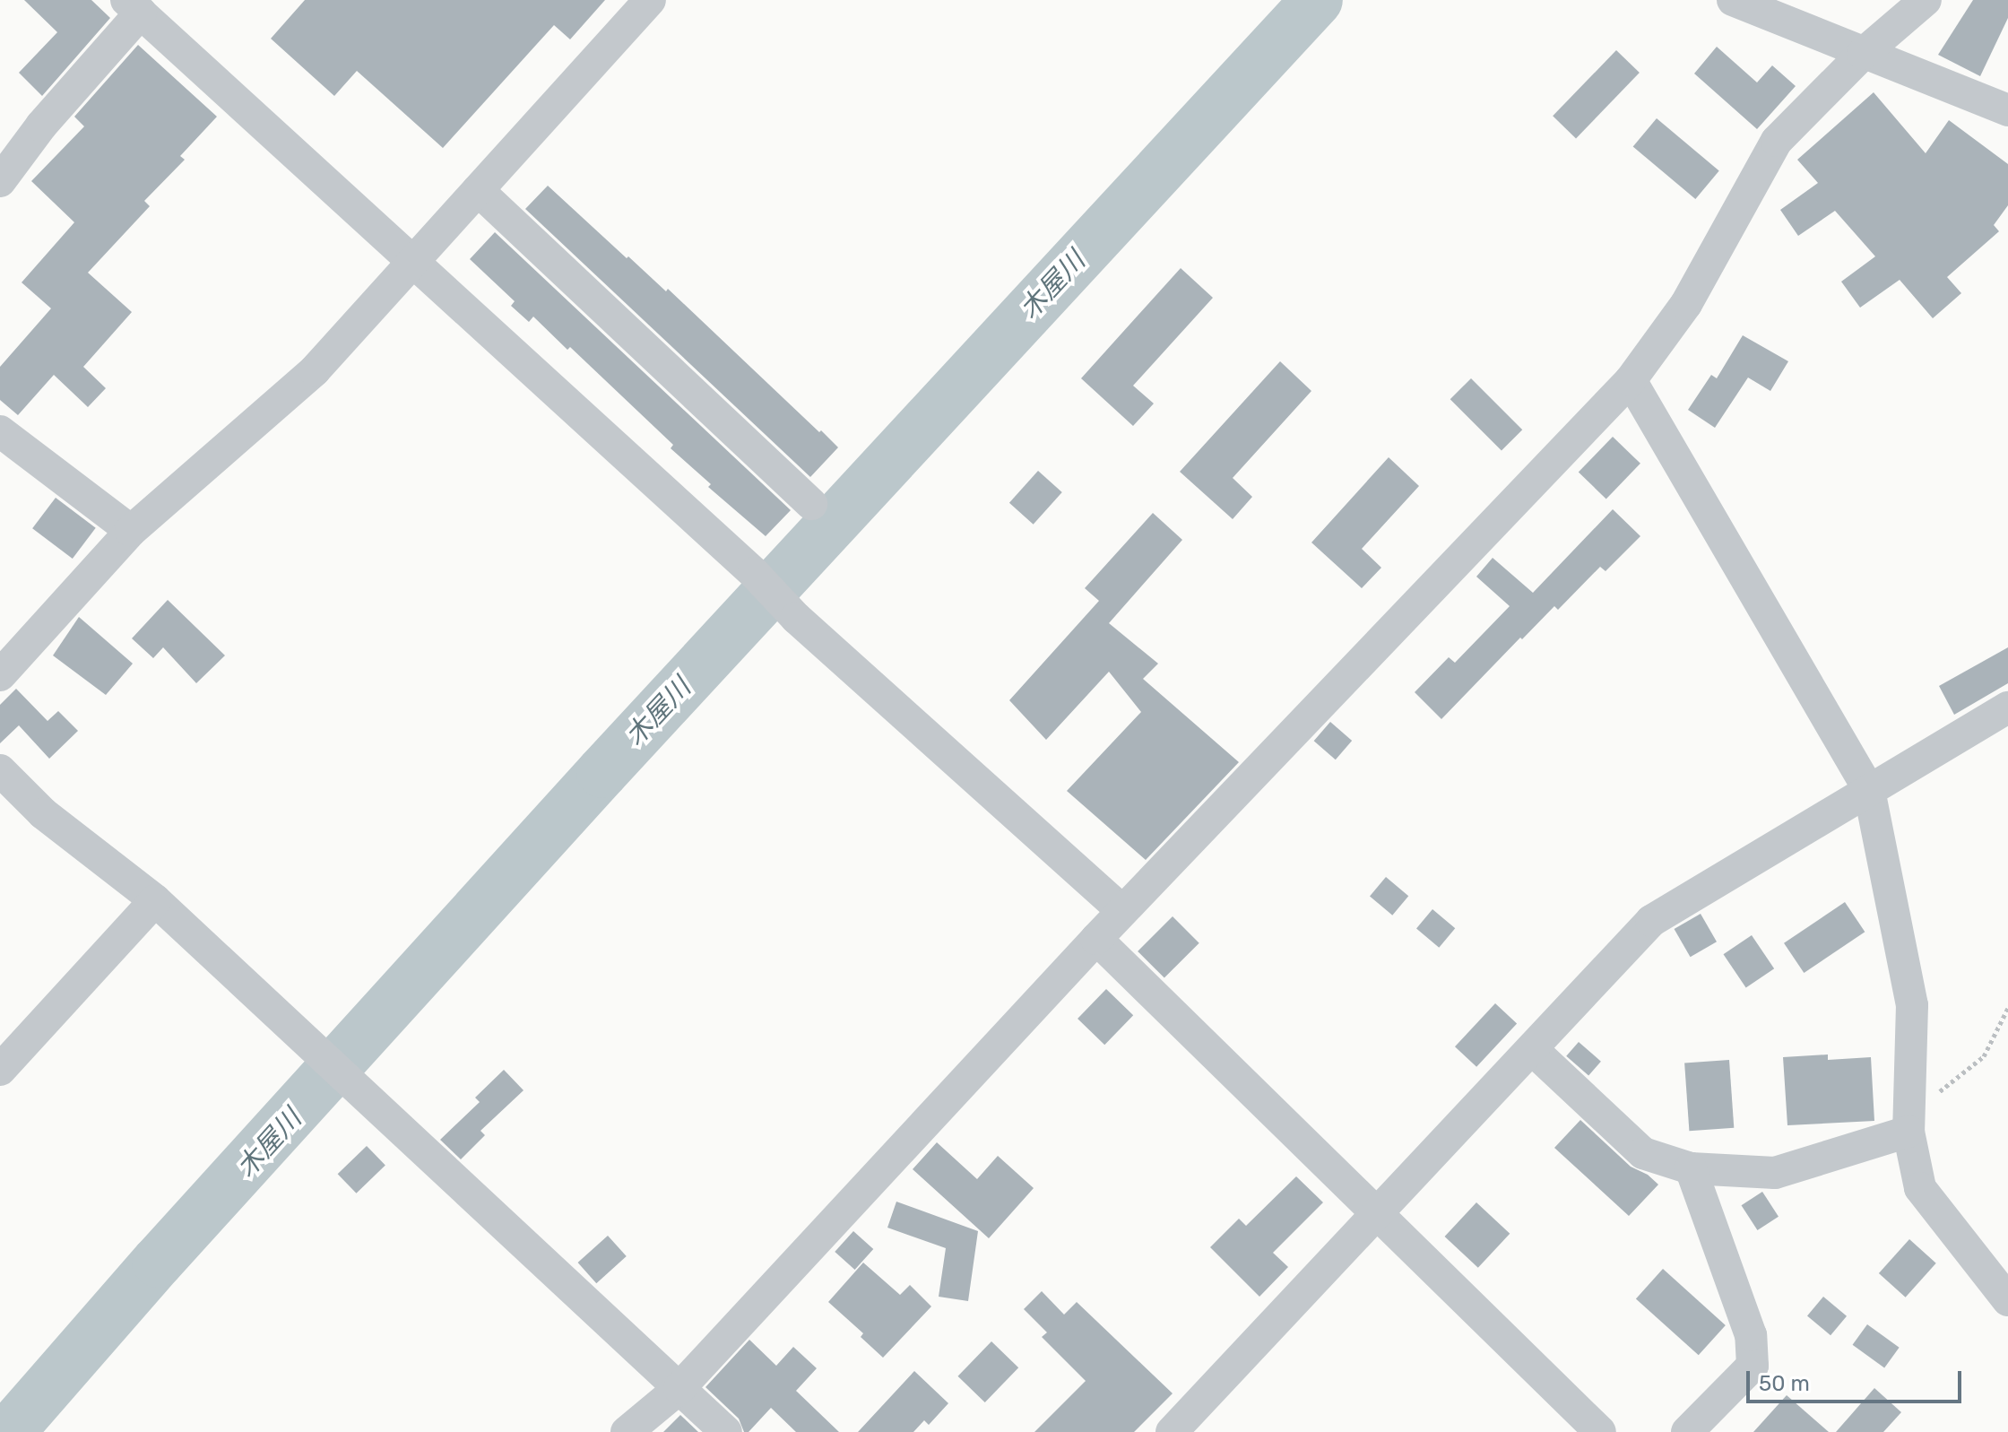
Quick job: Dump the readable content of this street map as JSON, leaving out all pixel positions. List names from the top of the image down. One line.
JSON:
{"water":["木屋川"],"scale_bar":"50 m"}
